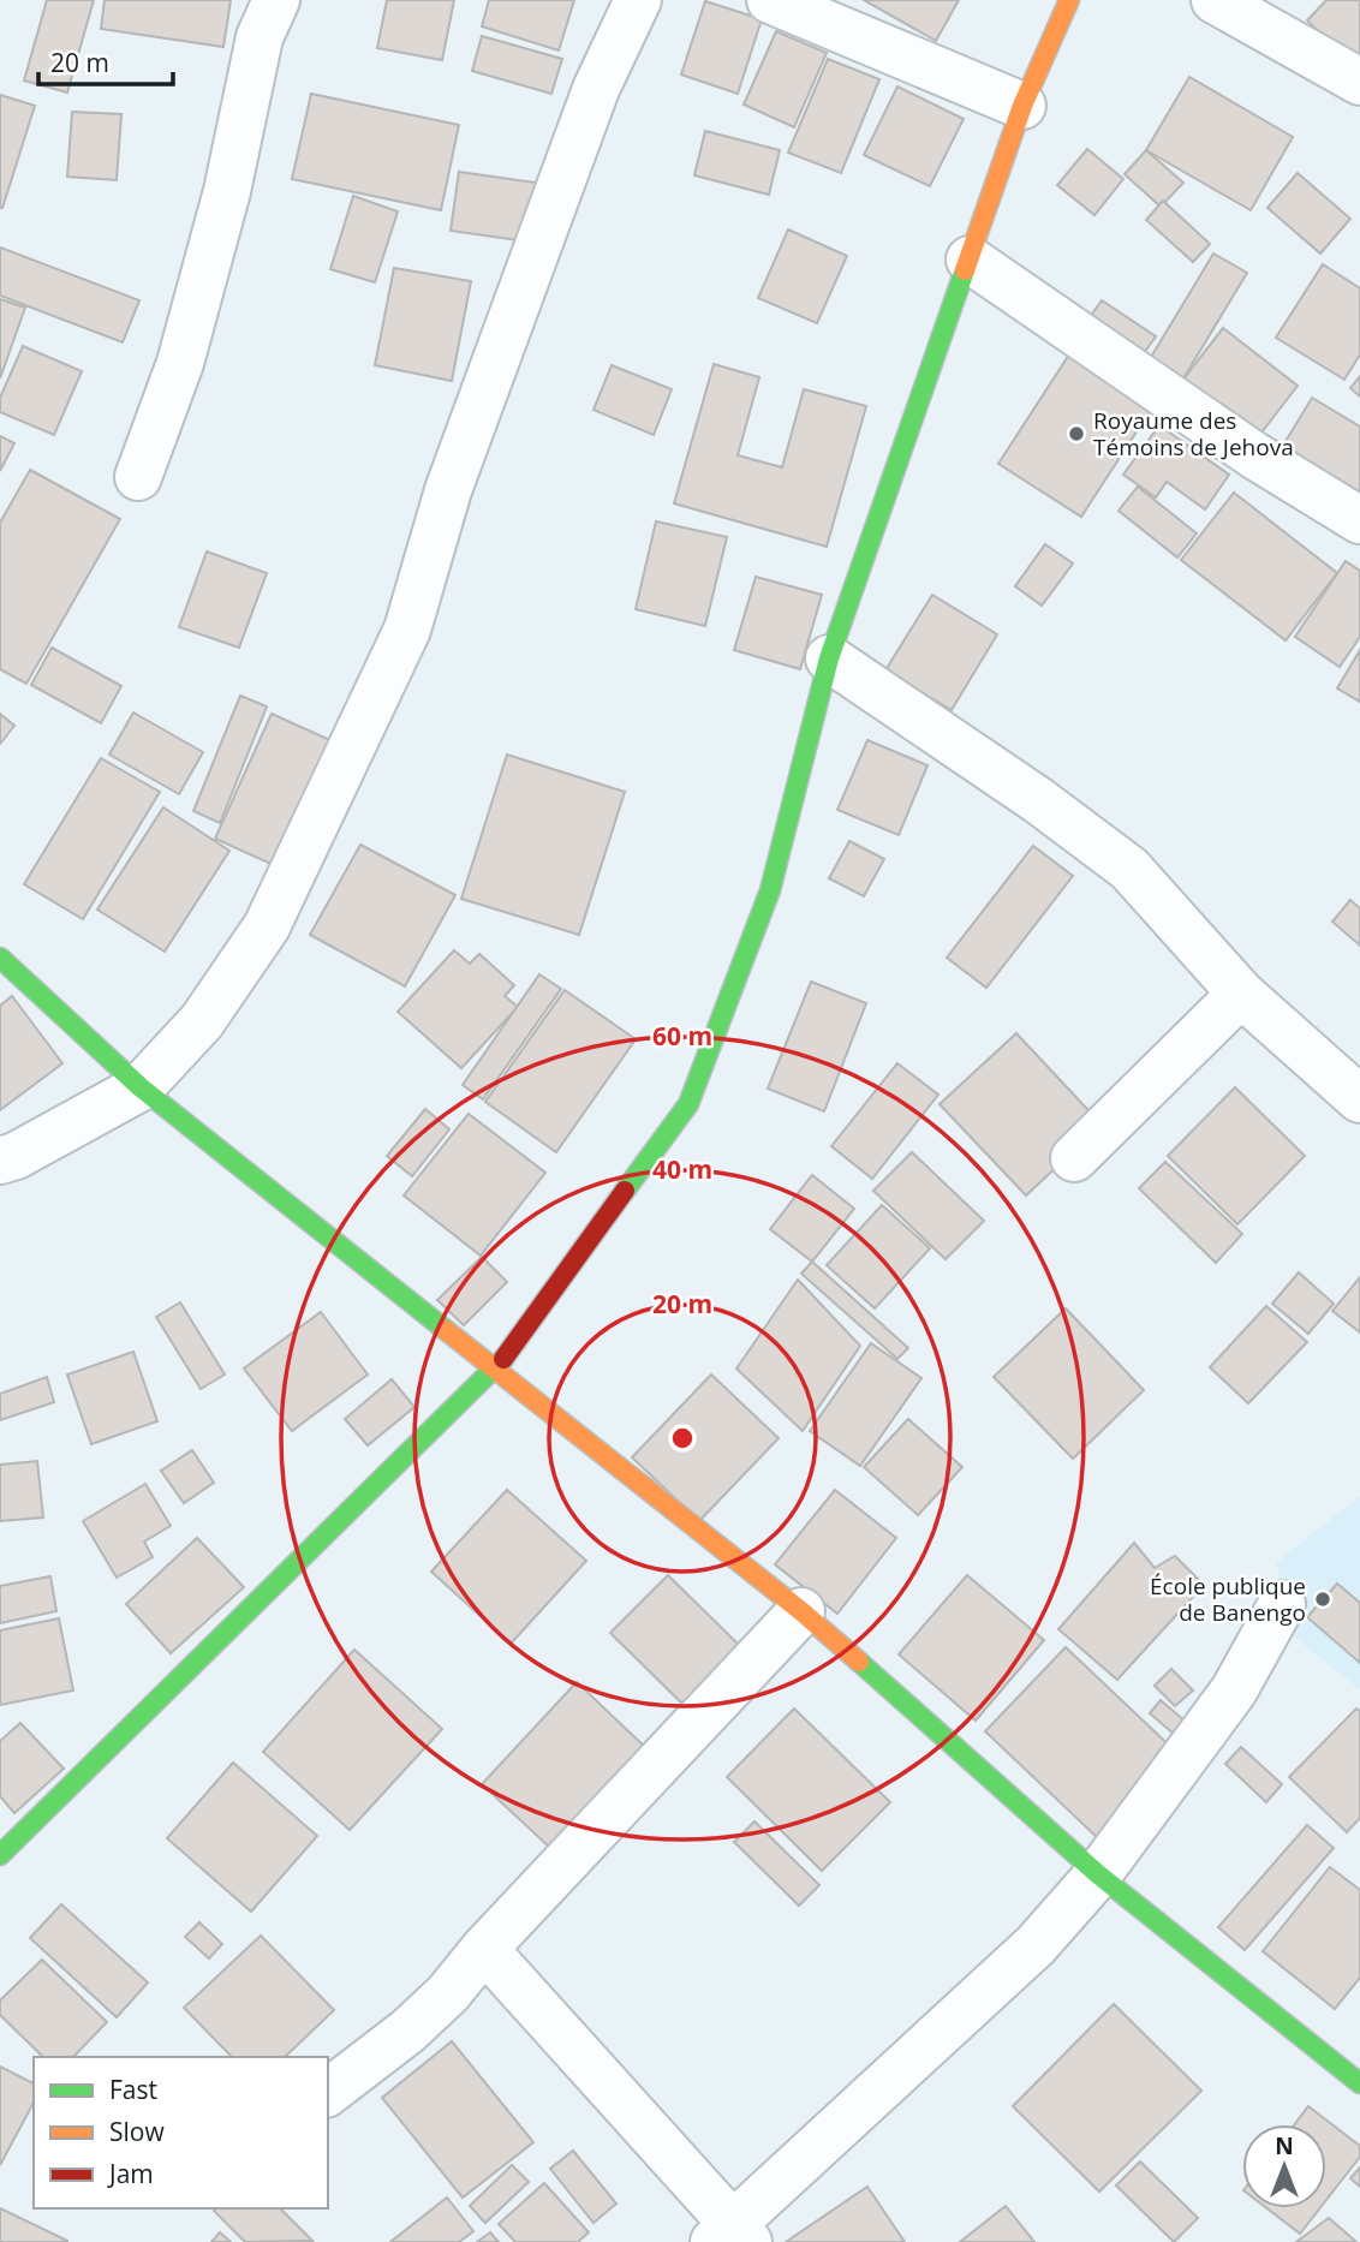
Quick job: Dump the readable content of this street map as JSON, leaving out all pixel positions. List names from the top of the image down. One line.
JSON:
{"places":["Royaume des Témoins de Jehova","École publique de Banengo"],"legend":["Fast","Slow","Jam"],"scale_bar":"20 m","north":"top","rings":["60 m","40 m","20 m"]}
